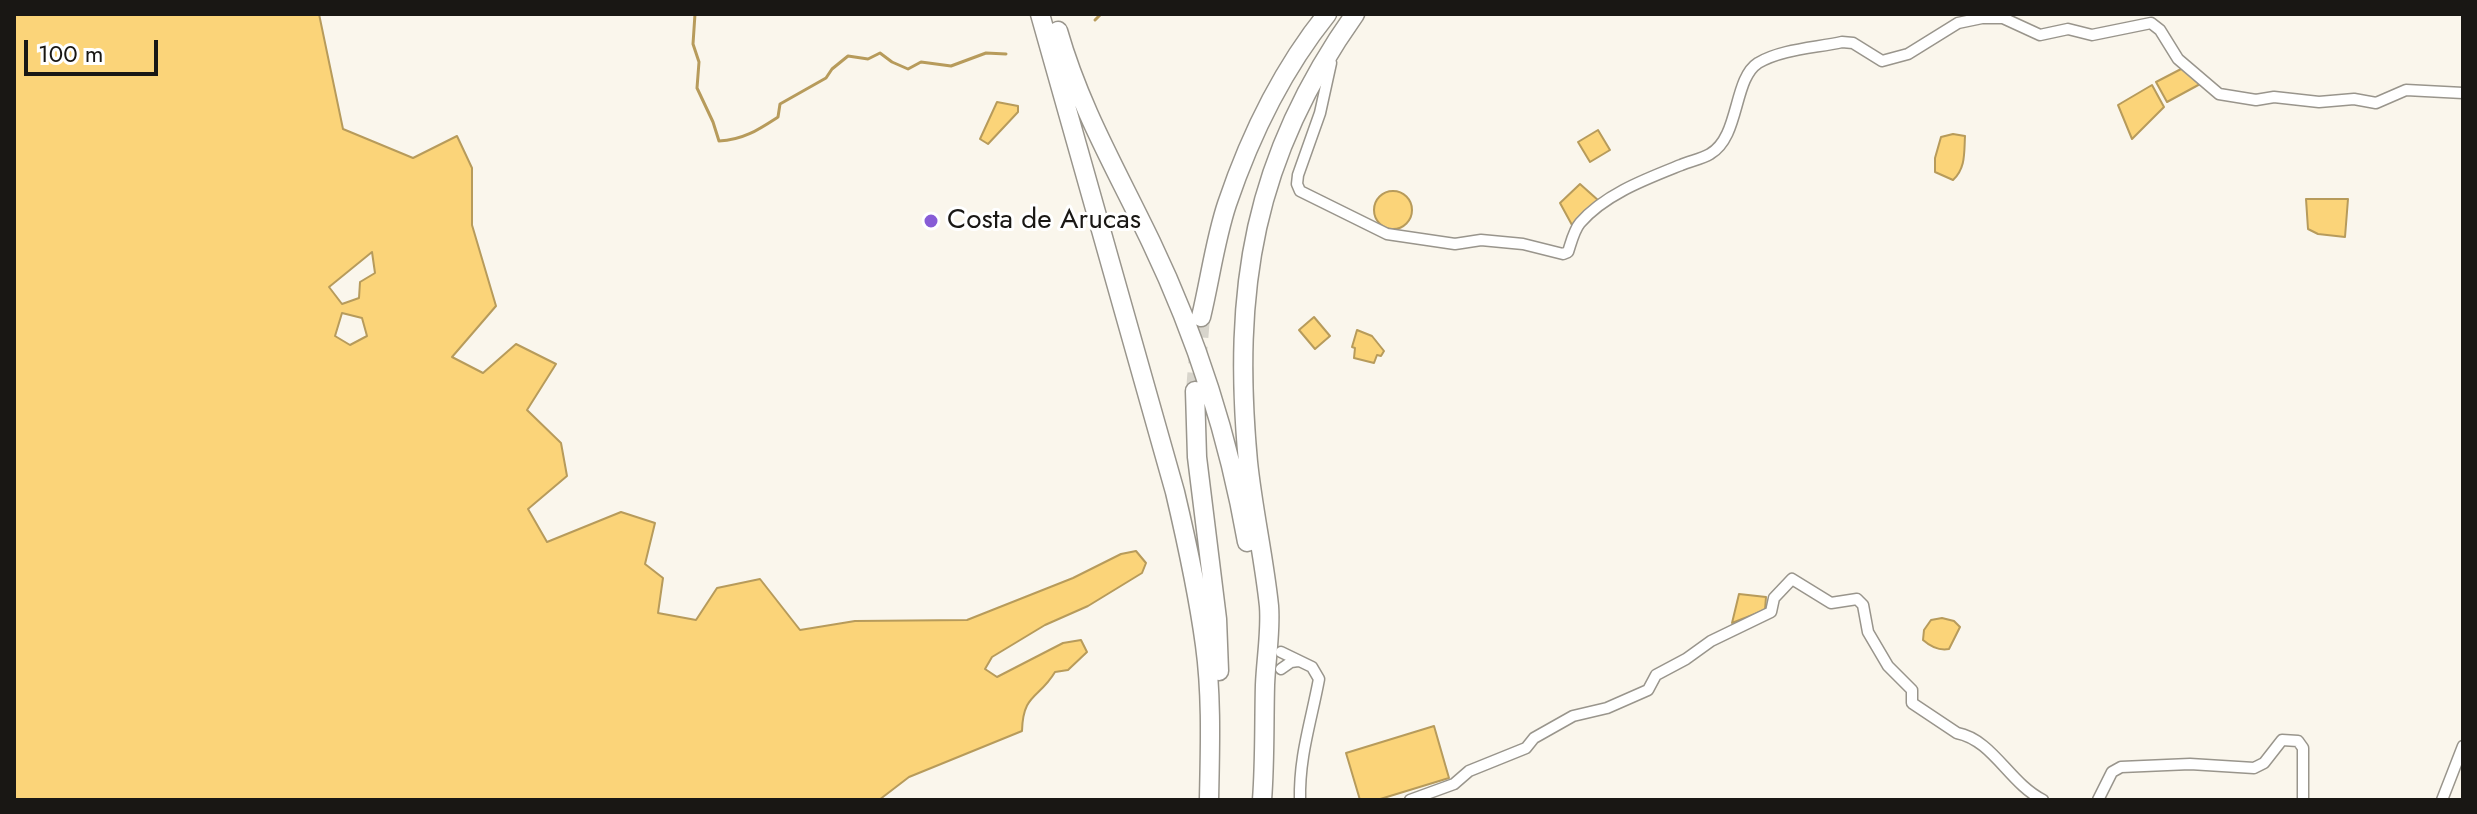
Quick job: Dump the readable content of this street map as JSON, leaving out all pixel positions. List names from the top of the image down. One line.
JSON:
{"places":["Costa de Arucas"],"scale_bar":"100 m"}
